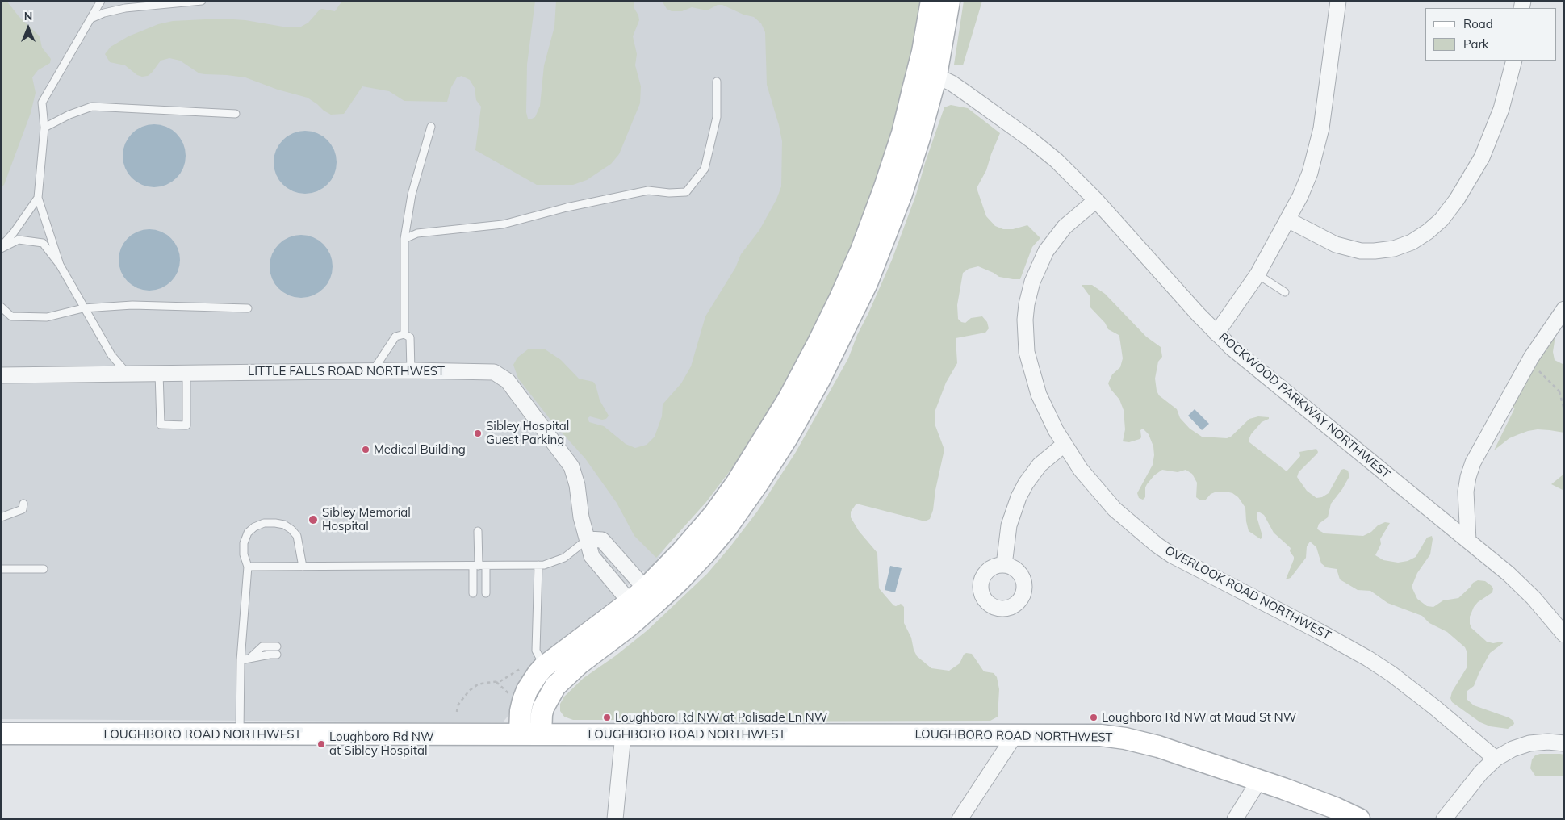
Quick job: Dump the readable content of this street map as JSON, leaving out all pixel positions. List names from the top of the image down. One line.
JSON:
{"streets":{"main road":["LOUGHBORO ROAD NORTHWEST"],"street":["LITTLE FALLS ROAD NORTHWEST","ROCKWOOD PARKWAY NORTHWEST","OVERLOOK ROAD NORTHWEST"]},"crossings":[["ROCKWOOD PARKWAY NORTHWEST","OVERLOOK ROAD NORTHWEST"]],"places":["Sibley Hospital Guest Parking","Medical Building","Sibley Memorial Hospital","Loughboro Rd NW at Palisade Ln NW","Loughboro Rd NW at Maud St NW","Loughboro Rd NW at Sibley Hospital"],"legend":["Road","Park"],"north":"top"}
